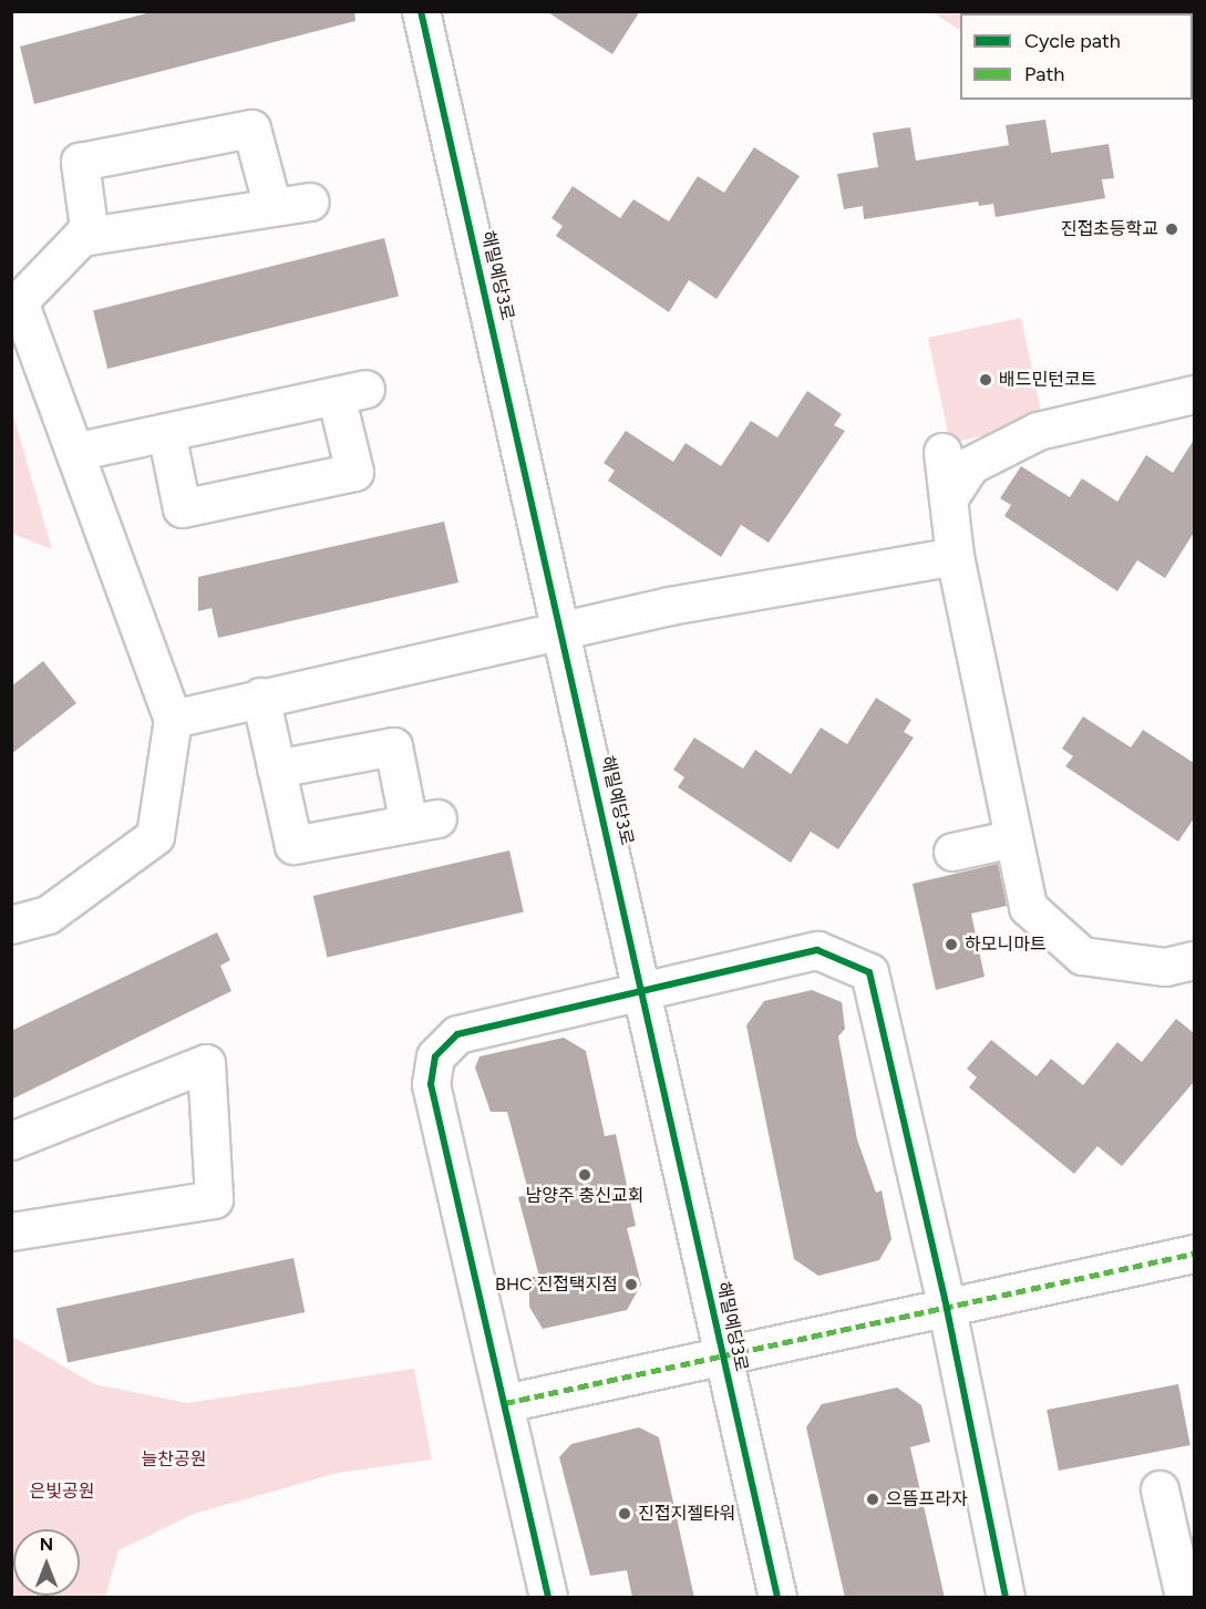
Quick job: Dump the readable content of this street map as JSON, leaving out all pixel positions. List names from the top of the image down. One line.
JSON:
{"streets":{"street":["해밀예당3로"]},"parks":["늘찬공원","은빛공원"],"places":["진접초등학교","배드민턴코트","하모니마트","남양주 충신교회","BHC 진접택지점","으뜸프라자","진접지젤타워"],"legend":["Cycle path","Path"],"north":"top"}
